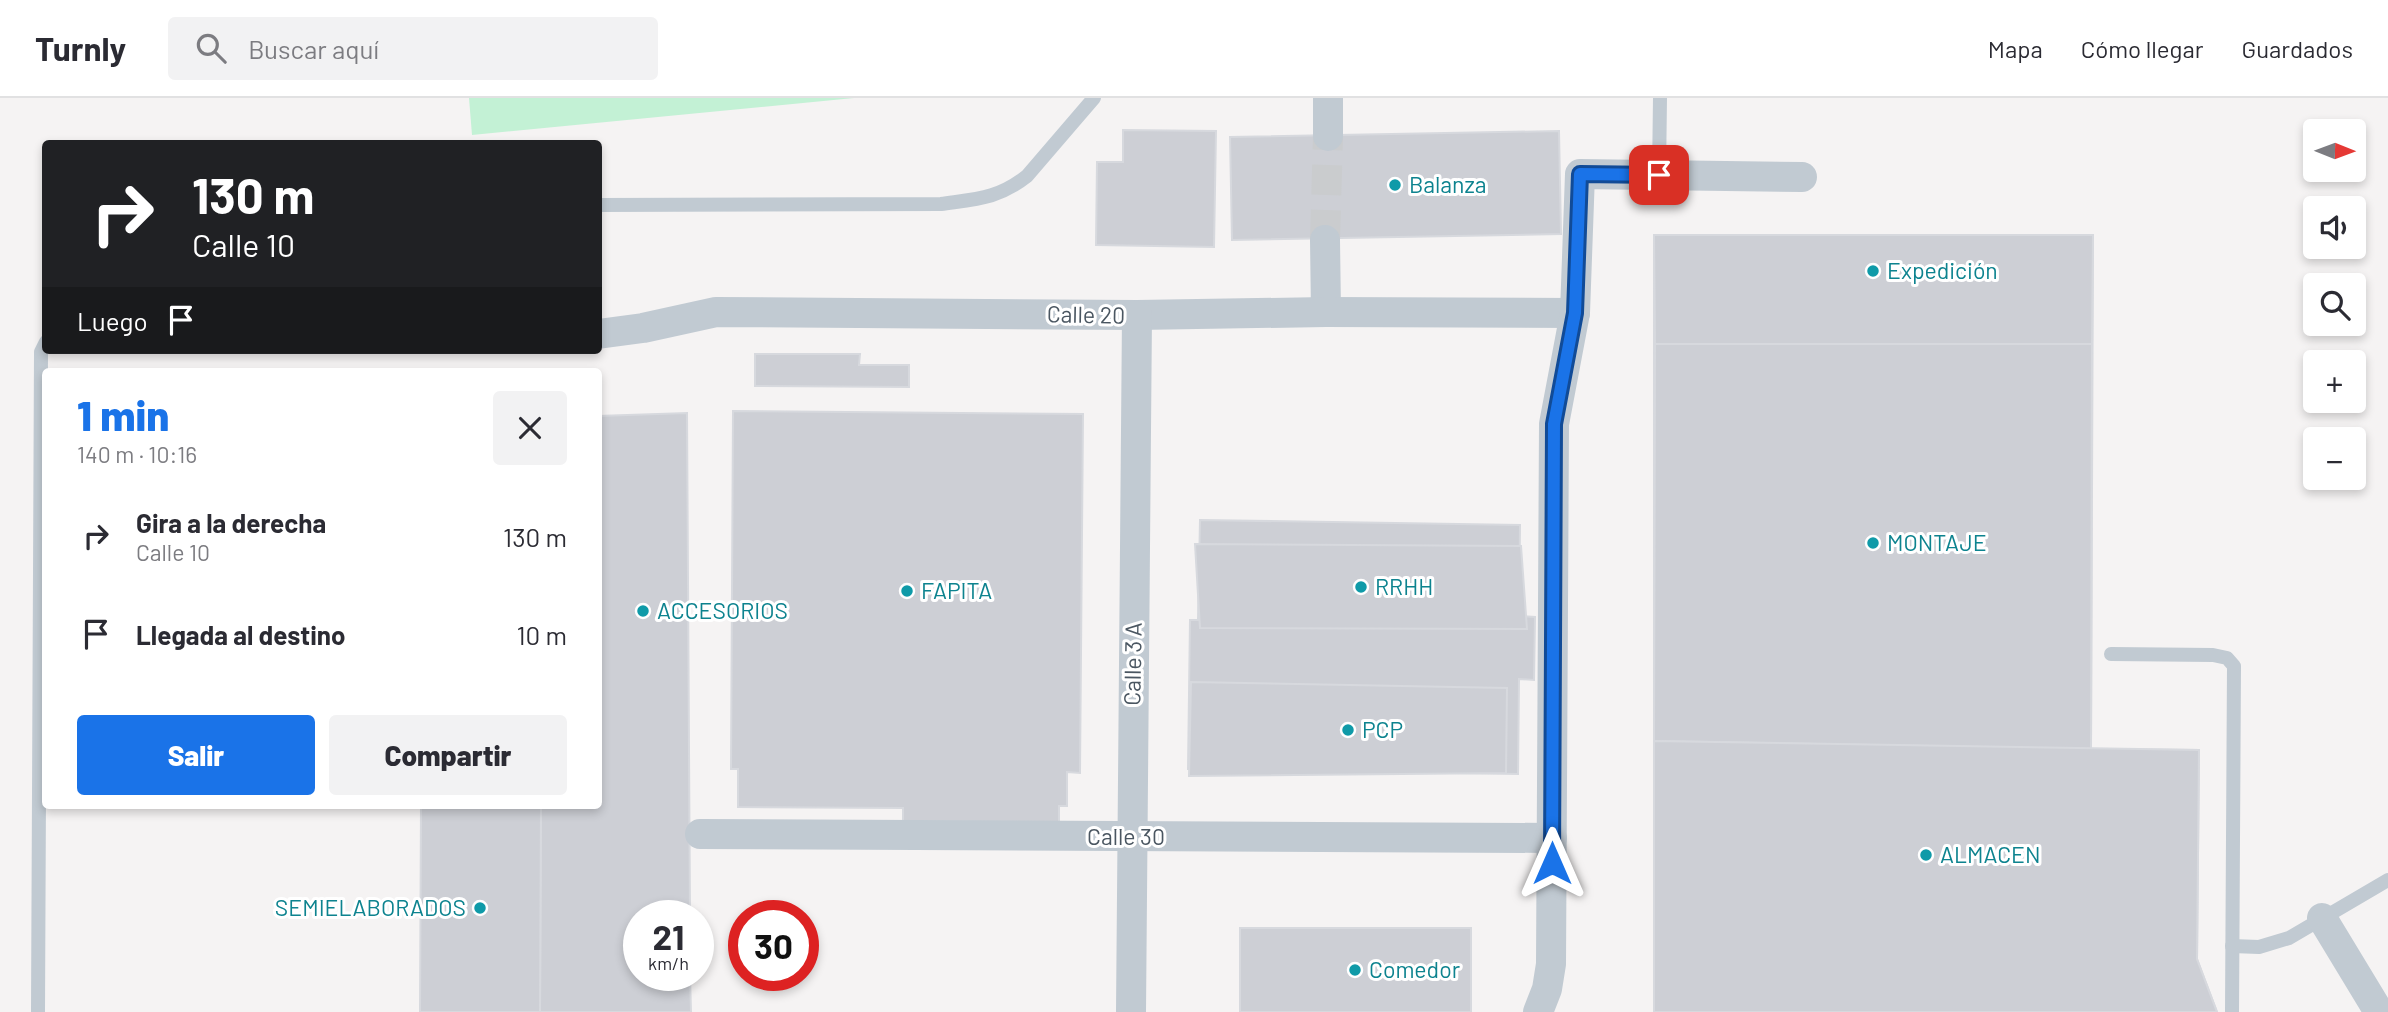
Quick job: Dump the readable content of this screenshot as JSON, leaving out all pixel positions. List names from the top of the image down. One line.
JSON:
{"streets":{"street":["Calle 20","Calle 3 A","Calle 30"]},"crossings":[["Calle 20","Calle 3 A"],["Calle 3 A","Calle 30"]],"places":["Balanza","Expedición","MONTAJE","RRHH","FAPITA","ACCESORIOS","PCP","ALMACEN","SEMIELABORADOS","Comedor"],"north":"right","page":{"header":"Turnly","search":"Buscar aquí","nav":["Mapa","Cómo llegar","Guardados"],"map_buttons":["+","−"],"turn":["130 m","Calle 10"],"then":"Luego","heading":["1 min","140 m · 10:16"],"list":[{"name":"Gira a la derecha","note":"Calle 10","value":"130 m"},{"name":"Llegada al destino","value":"10 m"}],"buttons":["Salir","Compartir"],"speed":"21 km/h","limit":"30"}}
